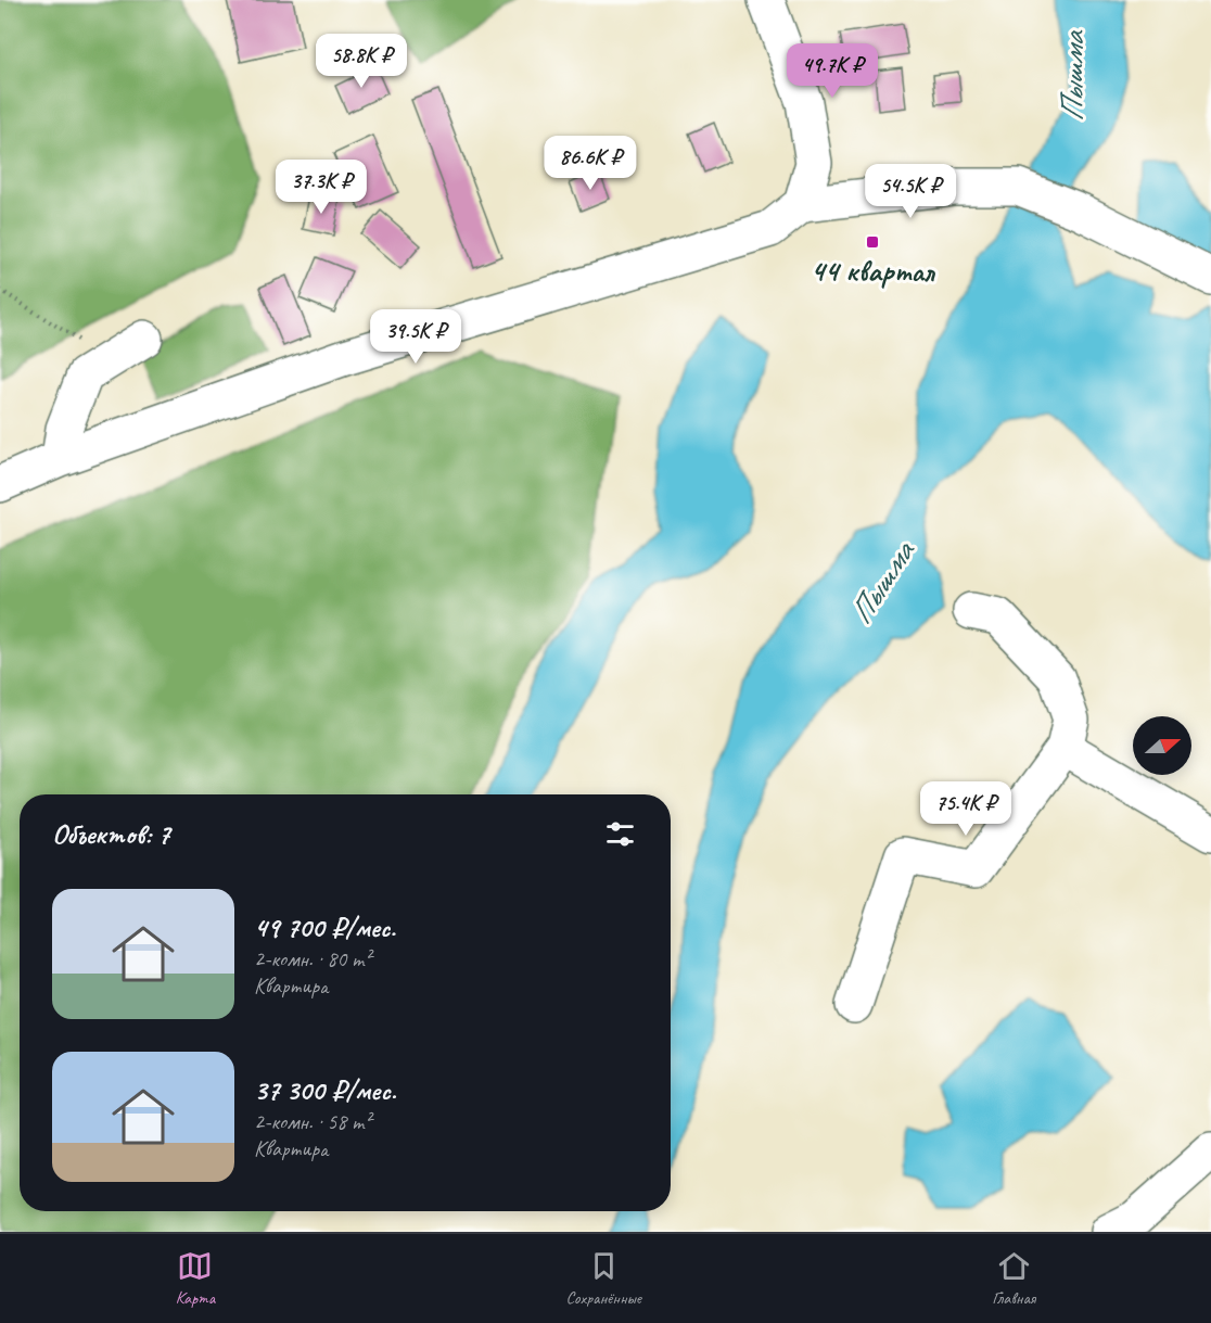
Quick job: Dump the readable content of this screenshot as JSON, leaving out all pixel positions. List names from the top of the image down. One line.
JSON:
{"water":["Пышма"],"places":{"transit":["44 квартал"]},"north":"right","page":{"price":["58.8K ₽","49.7K ₽","86.6K ₽","37.3K ₽","54.5K ₽","39.5K ₽","75.4K ₽"],"heading":"Объектов: 7","list":[{"name":"49 700 ₽/мес.","note":"2-комн. · 80 m² · Квартира"},{"name":"37 300 ₽/мес.","note":"2-комн. · 58 m² · Квартира"}],"tabs":["Карта","Сохранённые","Главная"]}}
